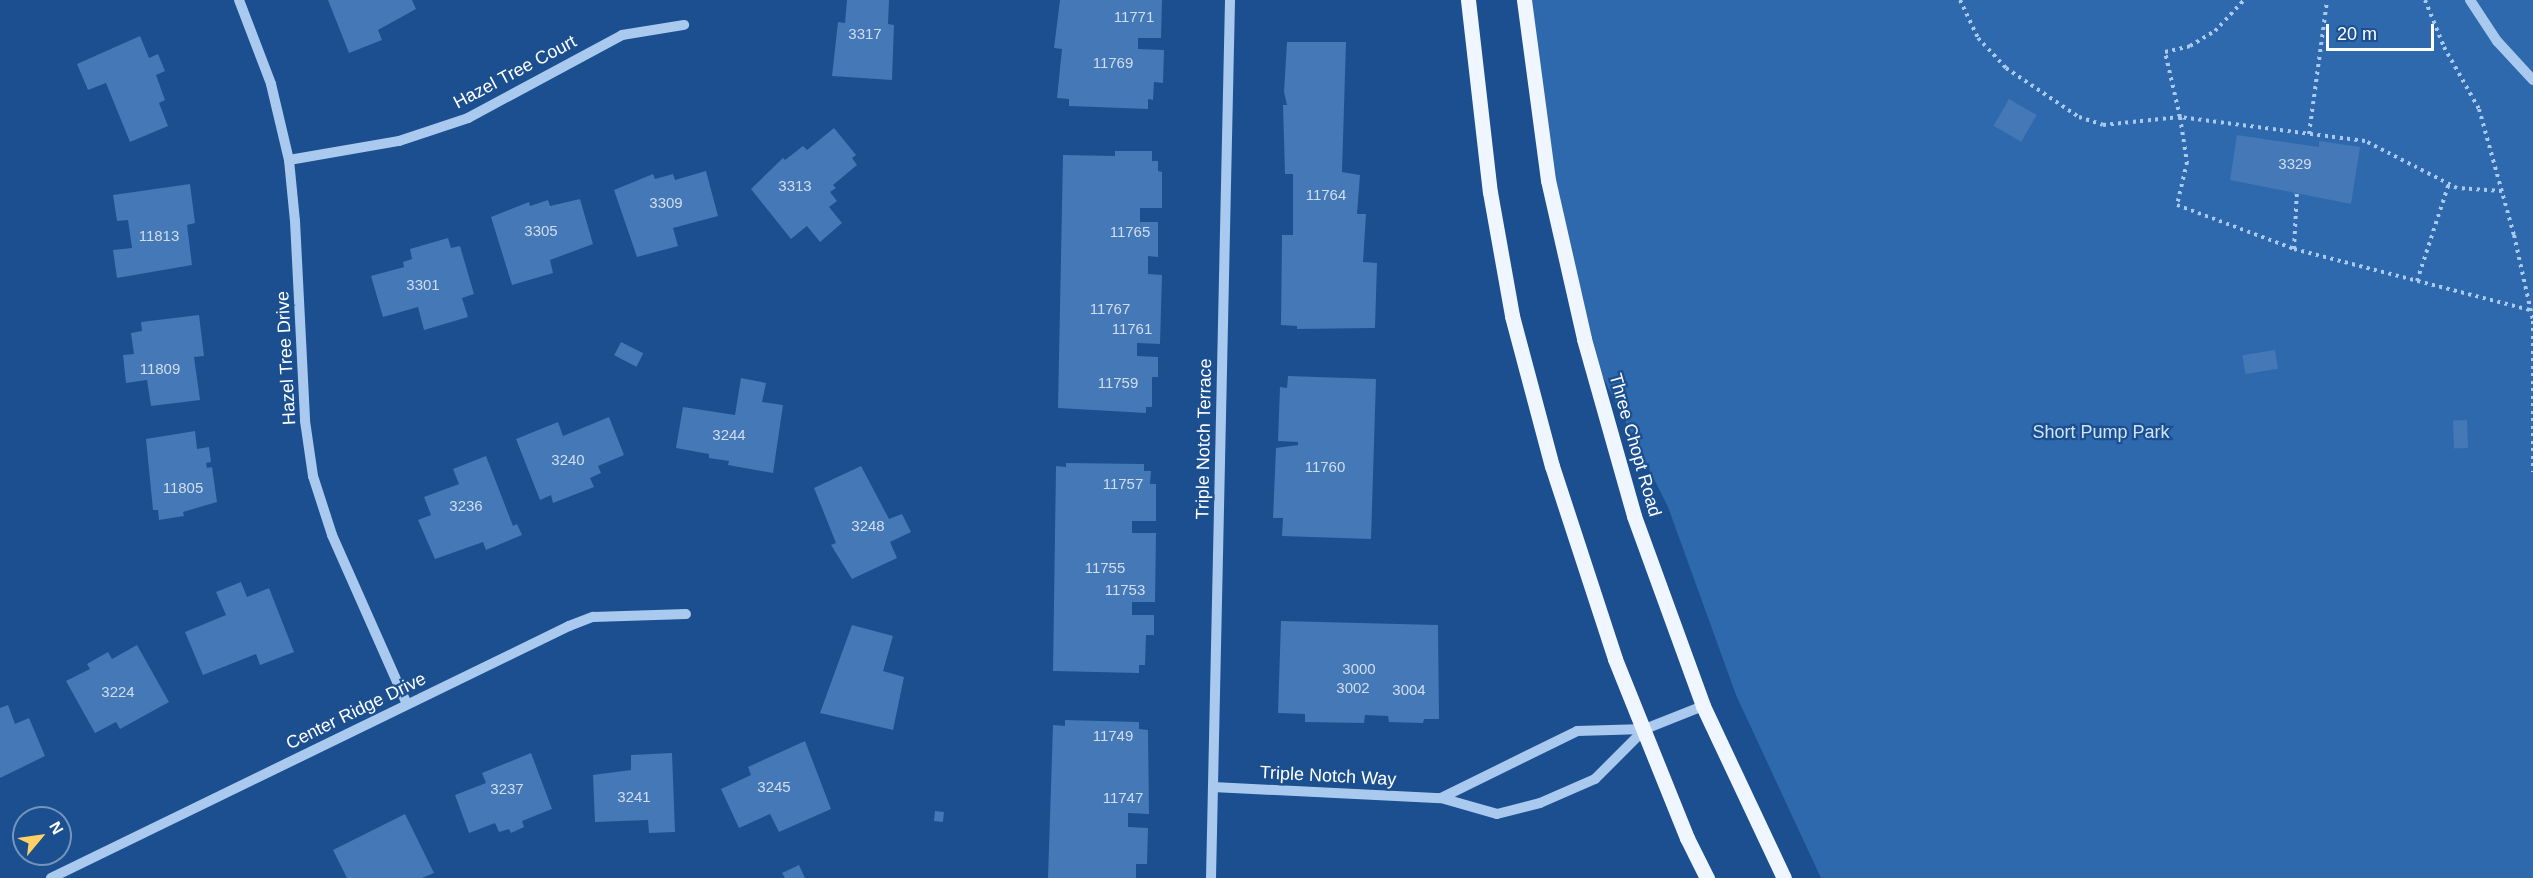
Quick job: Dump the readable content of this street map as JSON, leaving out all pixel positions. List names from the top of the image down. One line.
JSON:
{"streets":{"main road":["Three Chopt Road"],"street":["Hazel Tree Court","Hazel Tree Drive","Triple Notch Terrace","Center Ridge Drive","Triple Notch Way"]},"crossings":[["Hazel Tree Court","Hazel Tree Drive"],["Hazel Tree Drive","Center Ridge Drive"],["Triple Notch Terrace","Triple Notch Way"],["Three Chopt Road","Triple Notch Way"]],"parks":["Short Pump Park"],"house_numbers":["11771","3317","11769","3329","3313","11764","3309","3305","11765","11813","3301","11767","11761","11809","11759","3244","3240","11760","11757","11805","3236","3248","11755","11753","3000","3002","3004","3224","11749","3245","3237","3241","11747"],"scale_bar":"20 m","north":"top right"}
